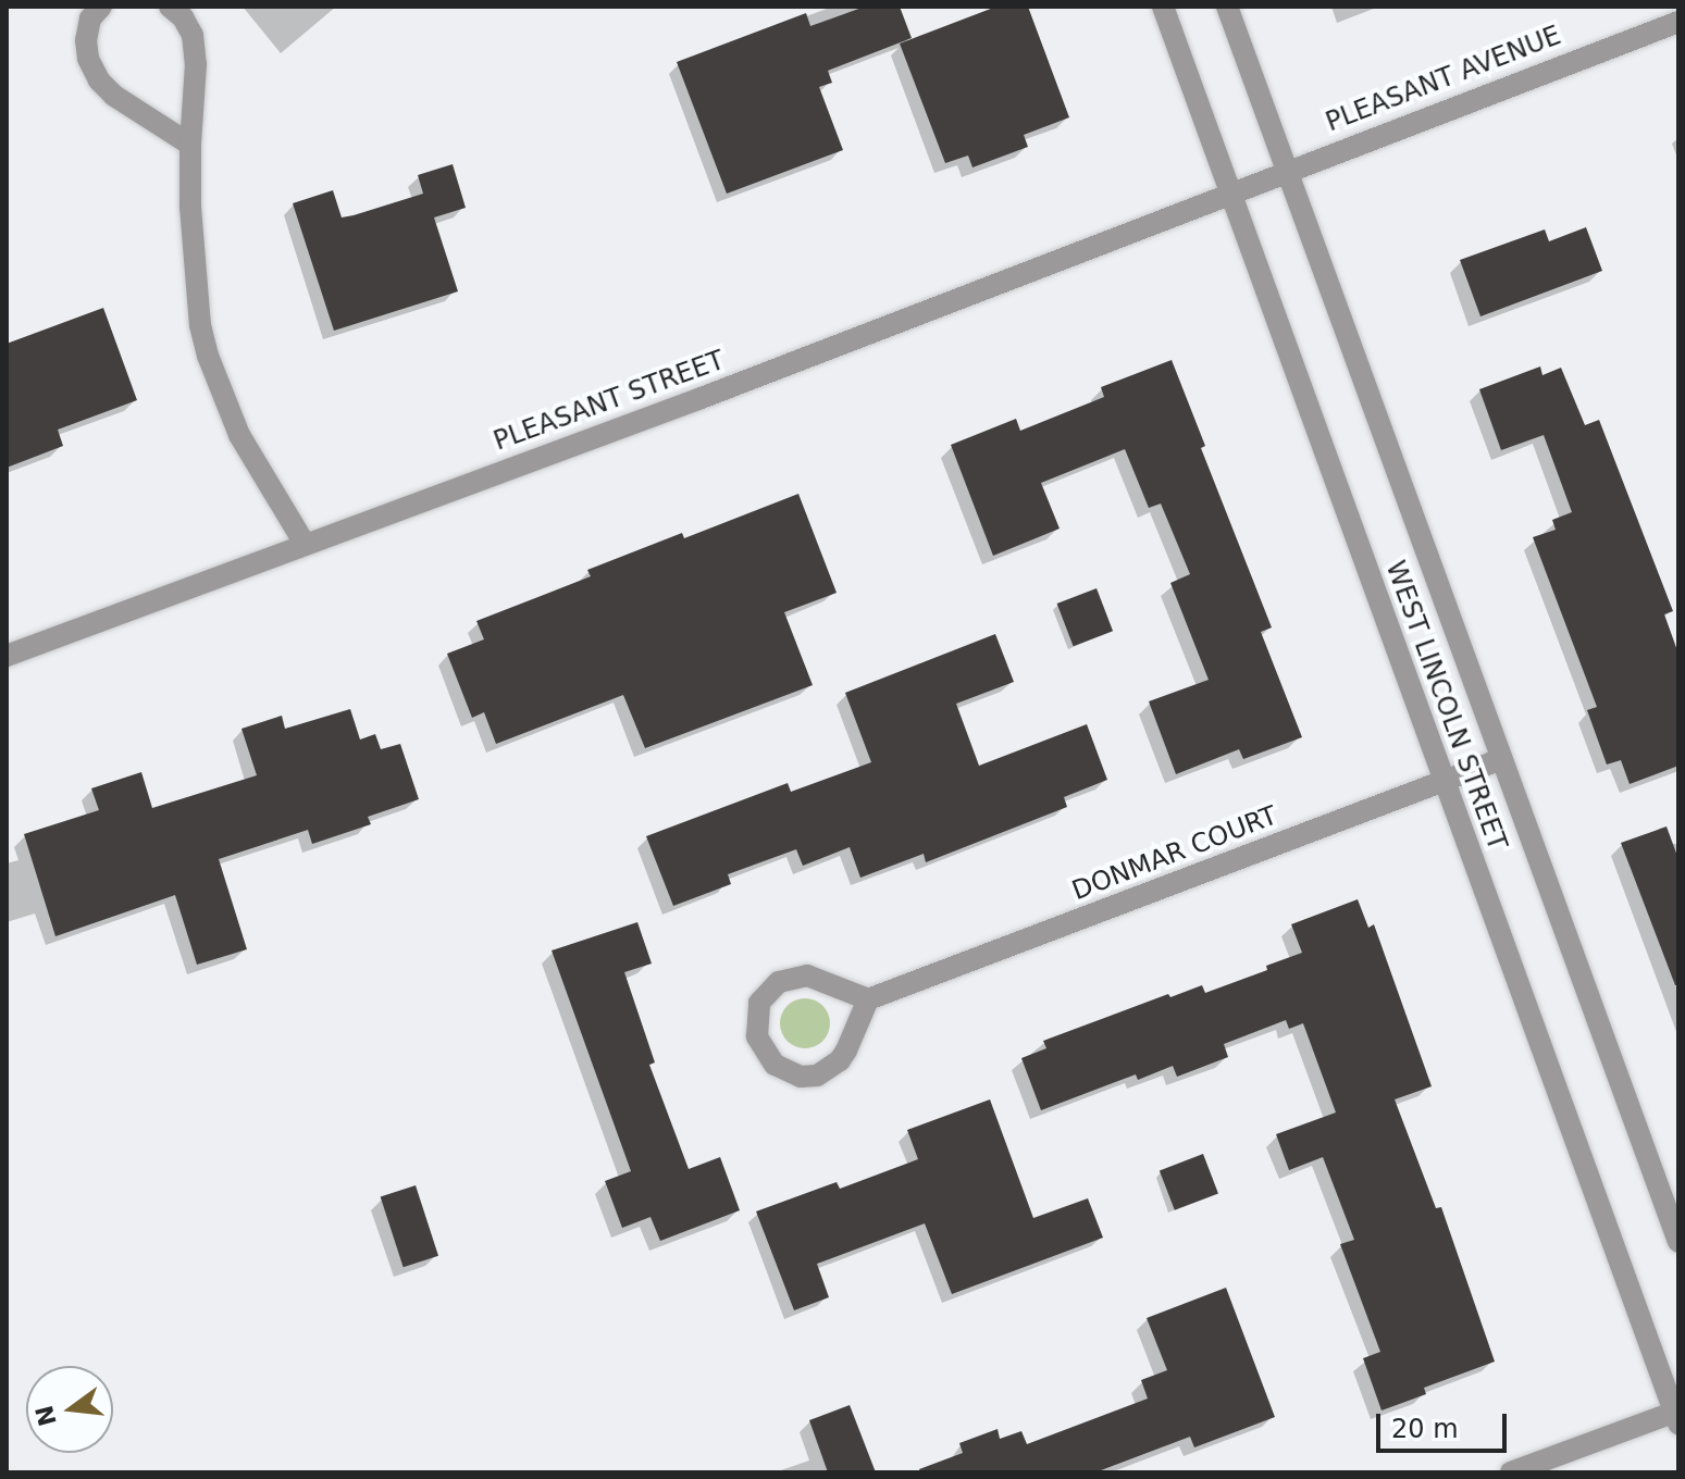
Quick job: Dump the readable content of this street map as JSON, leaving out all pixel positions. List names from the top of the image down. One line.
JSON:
{"streets":{"street":["PLEASANT AVENUE","PLEASANT STREET","WEST LINCOLN STREET","DONMAR COURT"]},"crossings":[["PLEASANT AVENUE","PLEASANT STREET"],["PLEASANT AVENUE","WEST LINCOLN STREET"],["PLEASANT STREET","WEST LINCOLN STREET"],["WEST LINCOLN STREET","DONMAR COURT"]],"scale_bar":"20 m","north":"left"}
